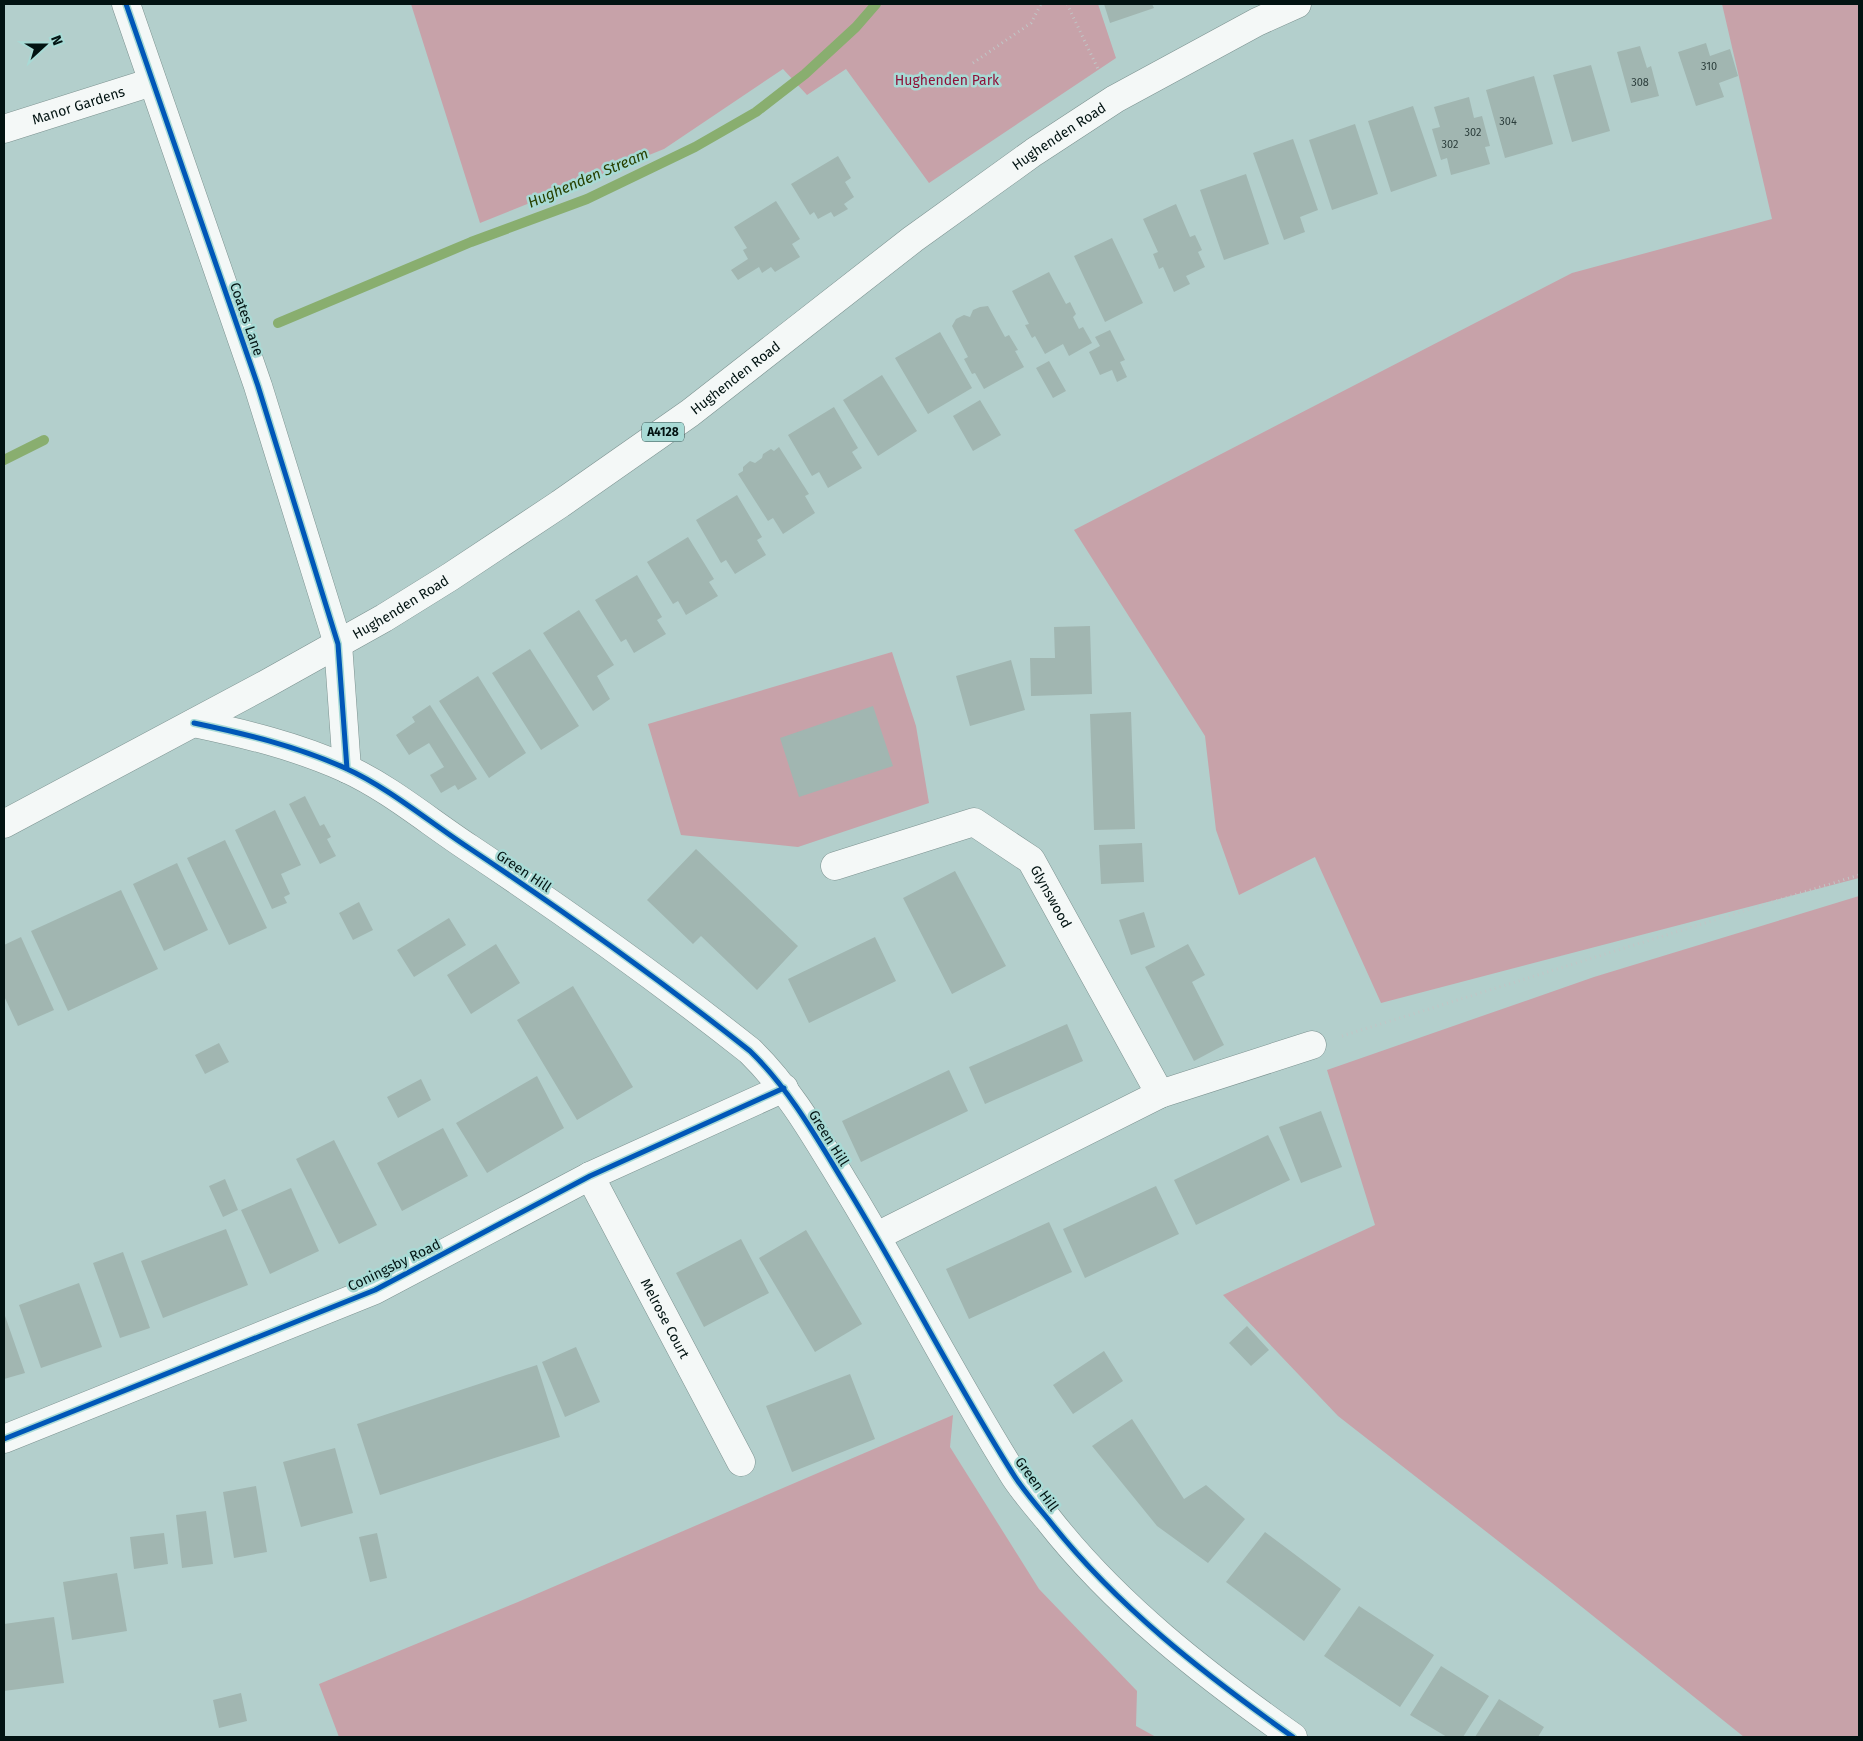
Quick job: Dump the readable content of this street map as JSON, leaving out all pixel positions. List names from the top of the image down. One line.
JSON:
{"streets":{"street":["Manor Gardens","Hughenden Road","Coates Lane","A4128","Green Hill","Glynswood","Coningsby Road","Melrose Court"]},"crossings":[["Manor Gardens","Coates Lane"],["Hughenden Road","Coates Lane"],["Hughenden Road","Green Hill"],["Coates Lane","Green Hill"],["Green Hill","Coningsby Road"],["Coningsby Road","Melrose Court"]],"water":["Hughenden Stream"],"parks":["Hughenden Park"],"house_numbers":["310","308","304","302","302"],"north":"right"}
